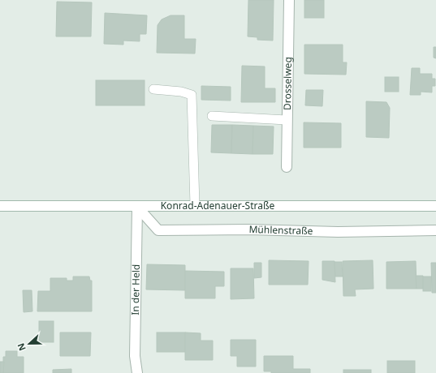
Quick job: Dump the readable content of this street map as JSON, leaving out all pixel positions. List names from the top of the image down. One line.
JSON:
{"streets":{"street":["Drosselweg","Konrad-Adenauer-Straße","Mühlenstraße","In der Held"]},"crossings":[["Konrad-Adenauer-Straße","Mühlenstraße"],["Konrad-Adenauer-Straße","In der Held"],["Mühlenstraße","In der Held"]],"north":"left"}
